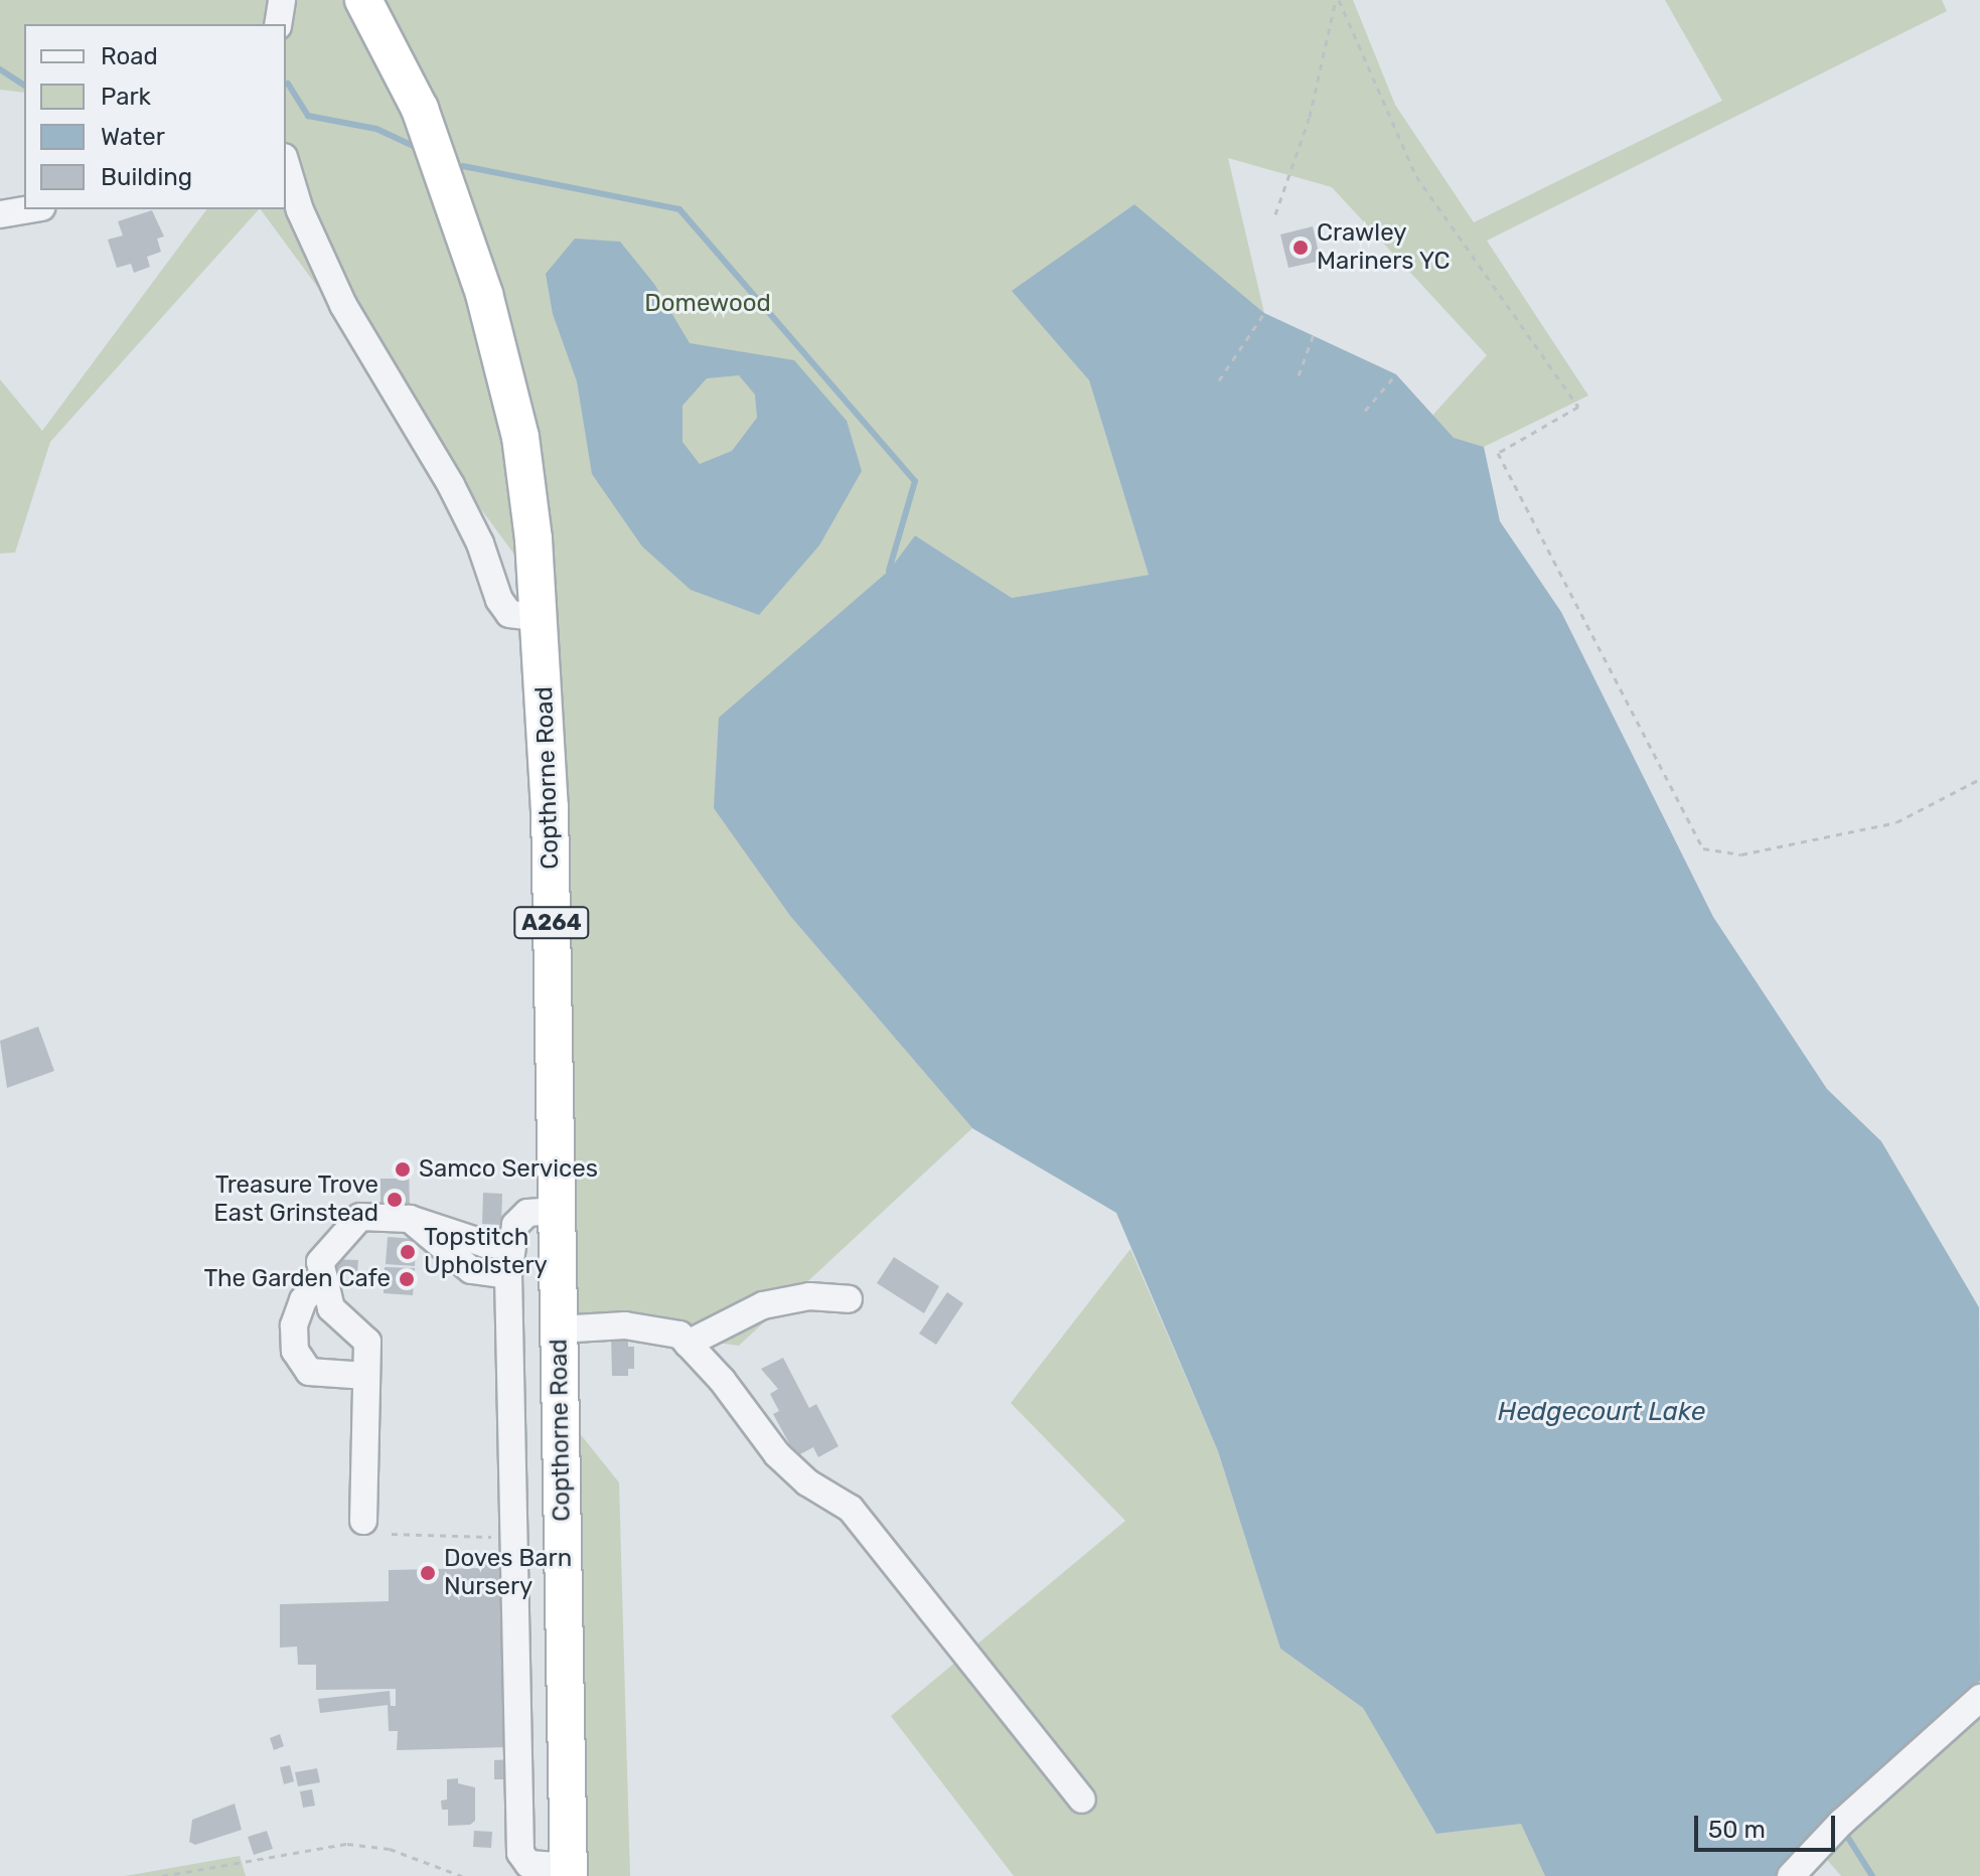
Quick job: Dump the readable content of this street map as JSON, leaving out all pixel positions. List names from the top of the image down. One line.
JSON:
{"streets":{"highway":["Copthorne Road","A264"]},"water":["Hedgecourt Lake"],"parks":["Domewood"],"places":["Crawley Mariners YC","Samco Services","Treasure Trove East Grinstead","Topstitch Upholstery","The Garden Cafe","Doves Barn Nursery"],"legend":["Road","Park","Water","Building"],"scale_bar":"50 m"}
